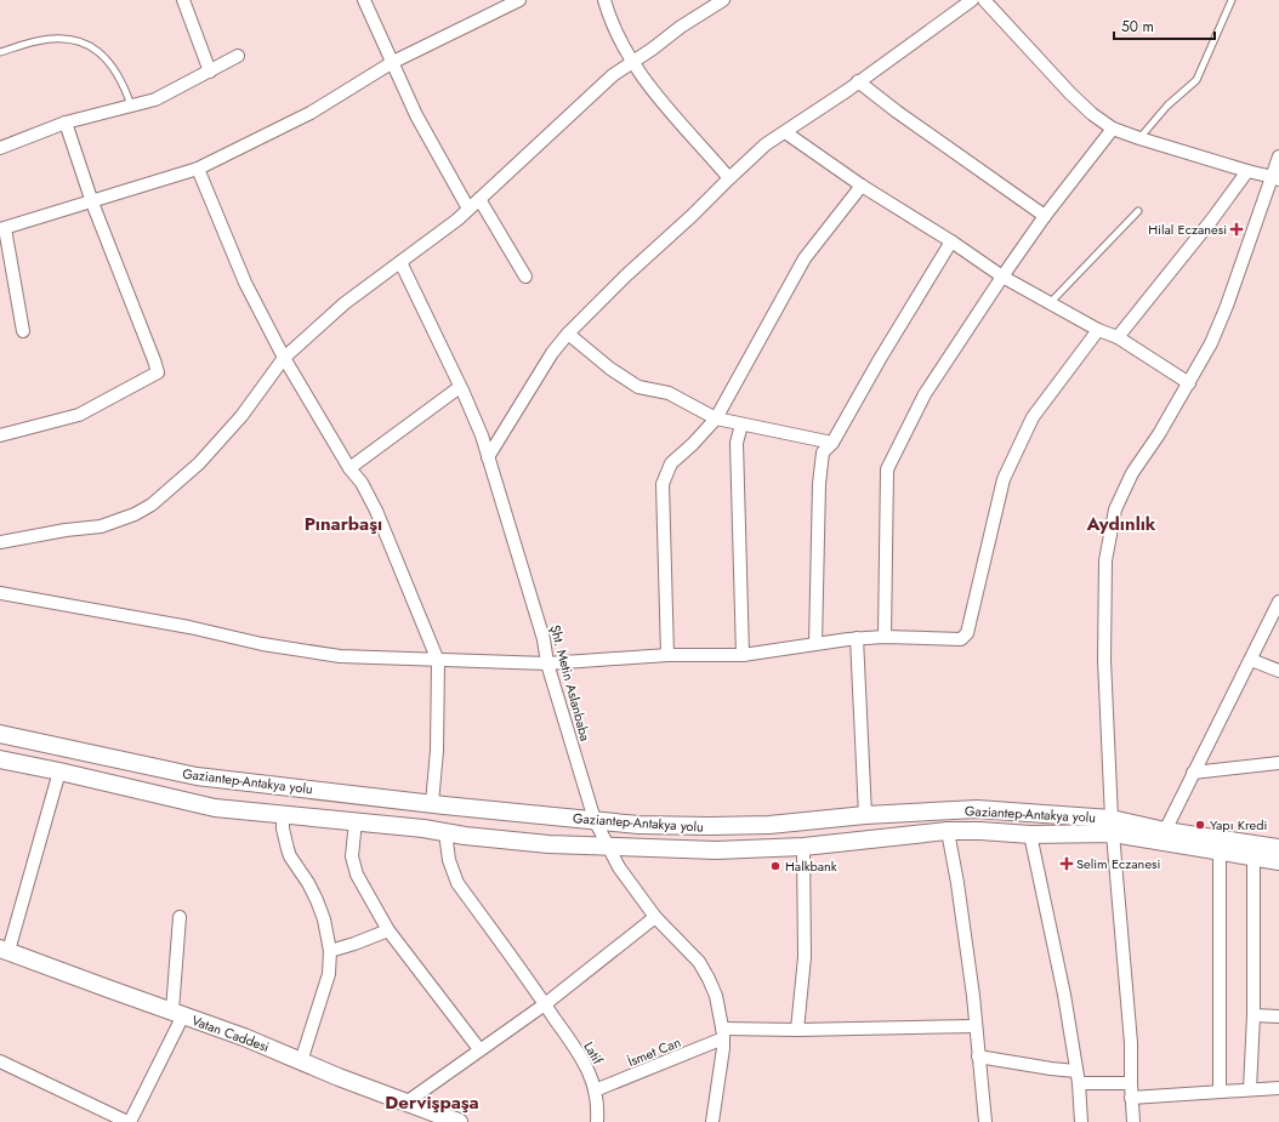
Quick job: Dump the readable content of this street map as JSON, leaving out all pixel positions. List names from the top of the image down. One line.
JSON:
{"streets":{"main road":["Gaziantep-Antakya yolu","Vatan Caddesi"],"street":["Şht. Metin Aslanbaba","İsmet Can","Latif"]},"crossings":[["Şht. Metin Aslanbaba","Gaziantep-Antakya yolu"],["Şht. Metin Aslanbaba","İsmet Can"],["Gaziantep-Antakya yolu","Latif"],["İsmet Can","Latif"]],"districts":["Pınarbaşı","Aydınlık","Dervişpaşa"],"places":{"health":["Hilal Eczanesi","Selim Eczanesi"],"other":["Yapı Kredi","Halkbank"]},"scale_bar":"50 m"}
